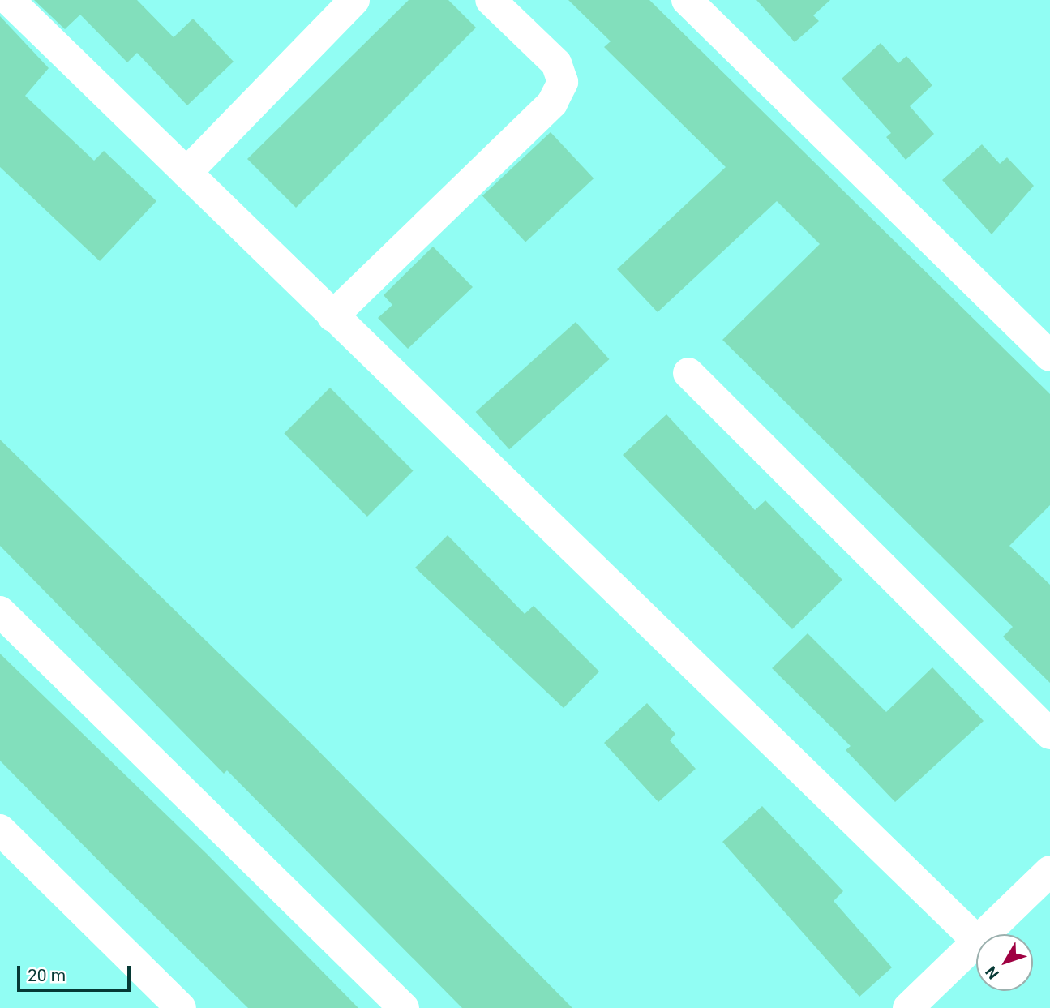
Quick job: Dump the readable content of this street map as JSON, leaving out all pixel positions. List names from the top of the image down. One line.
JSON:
{"scale_bar":"20 m","north":"bottom left"}
